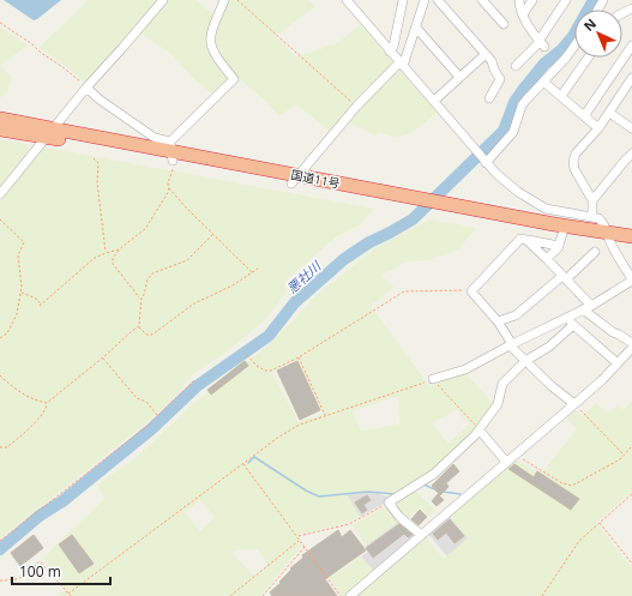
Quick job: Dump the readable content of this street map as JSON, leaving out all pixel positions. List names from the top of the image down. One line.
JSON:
{"streets":{"highway":["国道11号"]},"water":["悪社川"],"scale_bar":"100 m","north":"top left"}
